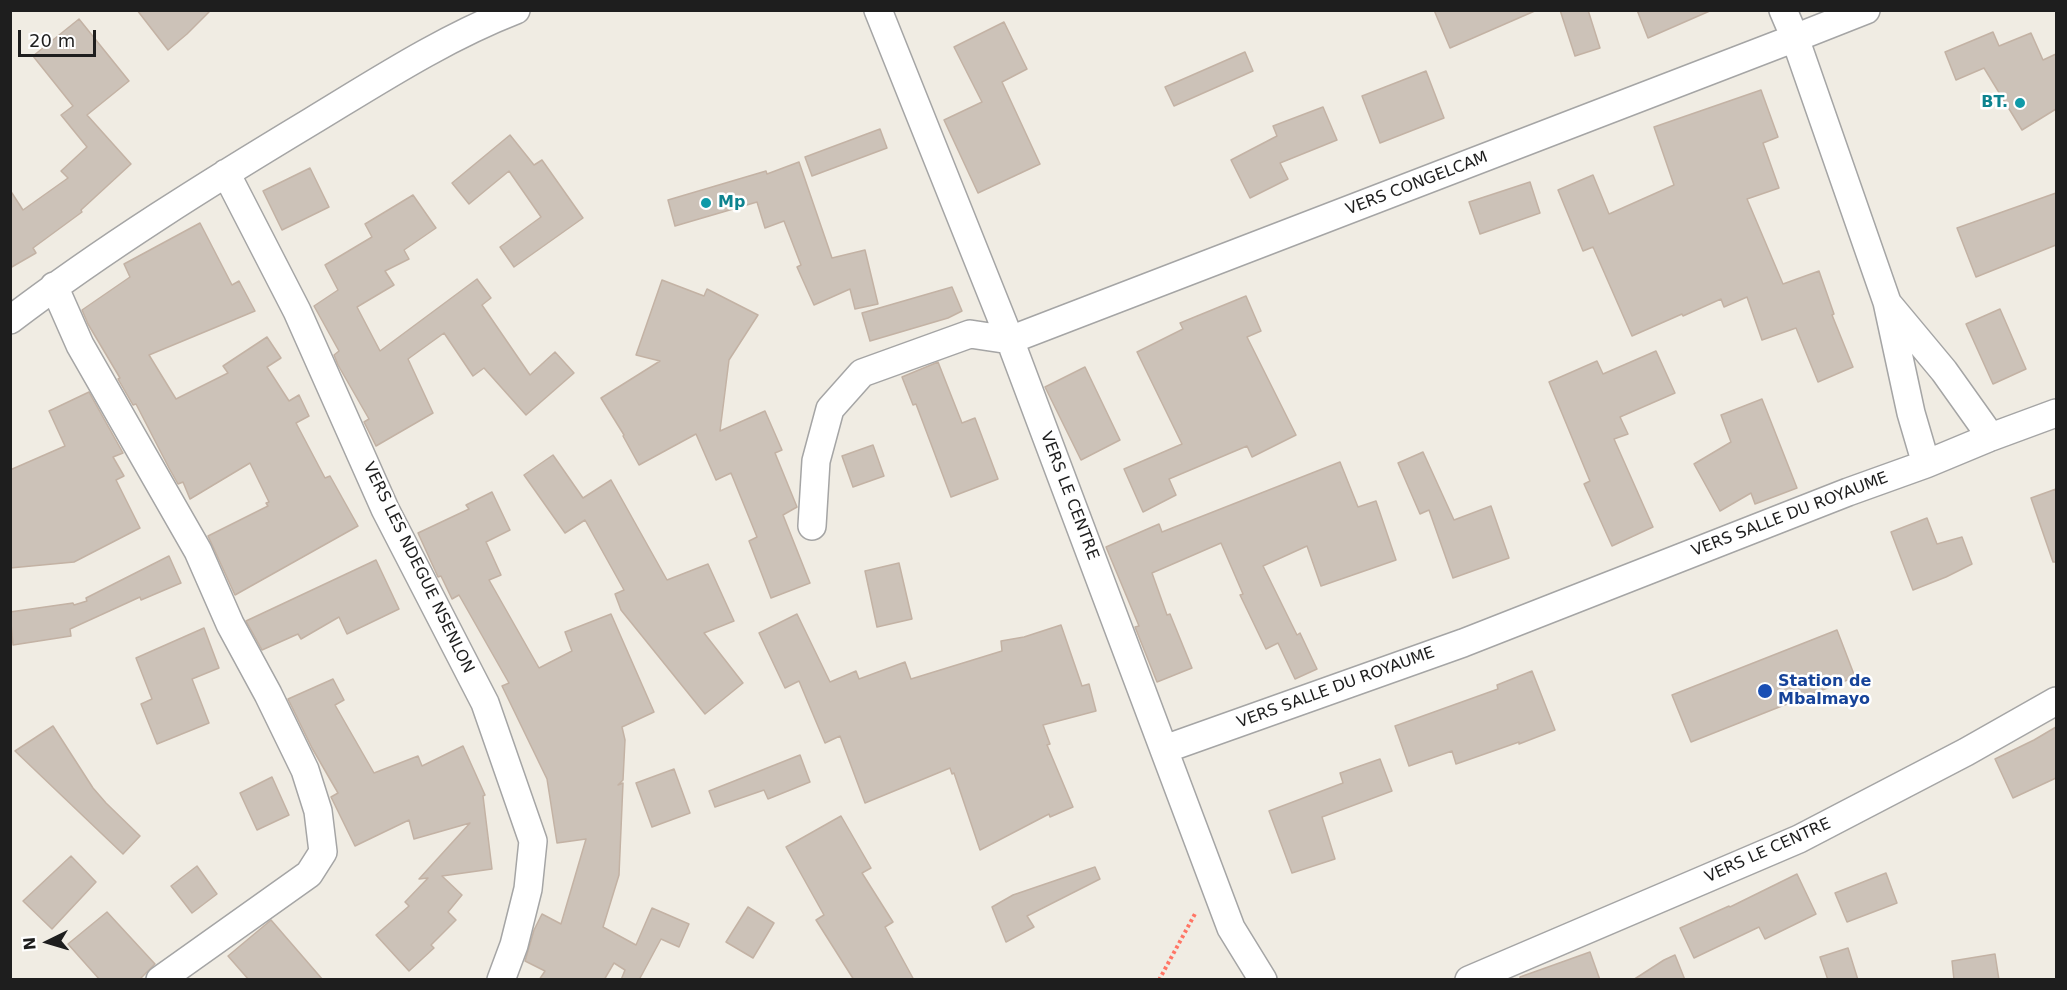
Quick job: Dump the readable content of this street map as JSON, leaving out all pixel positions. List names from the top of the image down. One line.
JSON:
{"streets":{"street":["VERS CONGELCAM","VERS LE CENTRE","VERS SALLE DU ROYAUME","VERS LES NDEGUE NSENLON"]},"crossings":[["VERS CONGELCAM","VERS LE CENTRE"],["VERS LE CENTRE","VERS SALLE DU ROYAUME"]],"places":["BT.","Mp","Station de Mbalmayo"],"scale_bar":"20 m","north":"left"}
